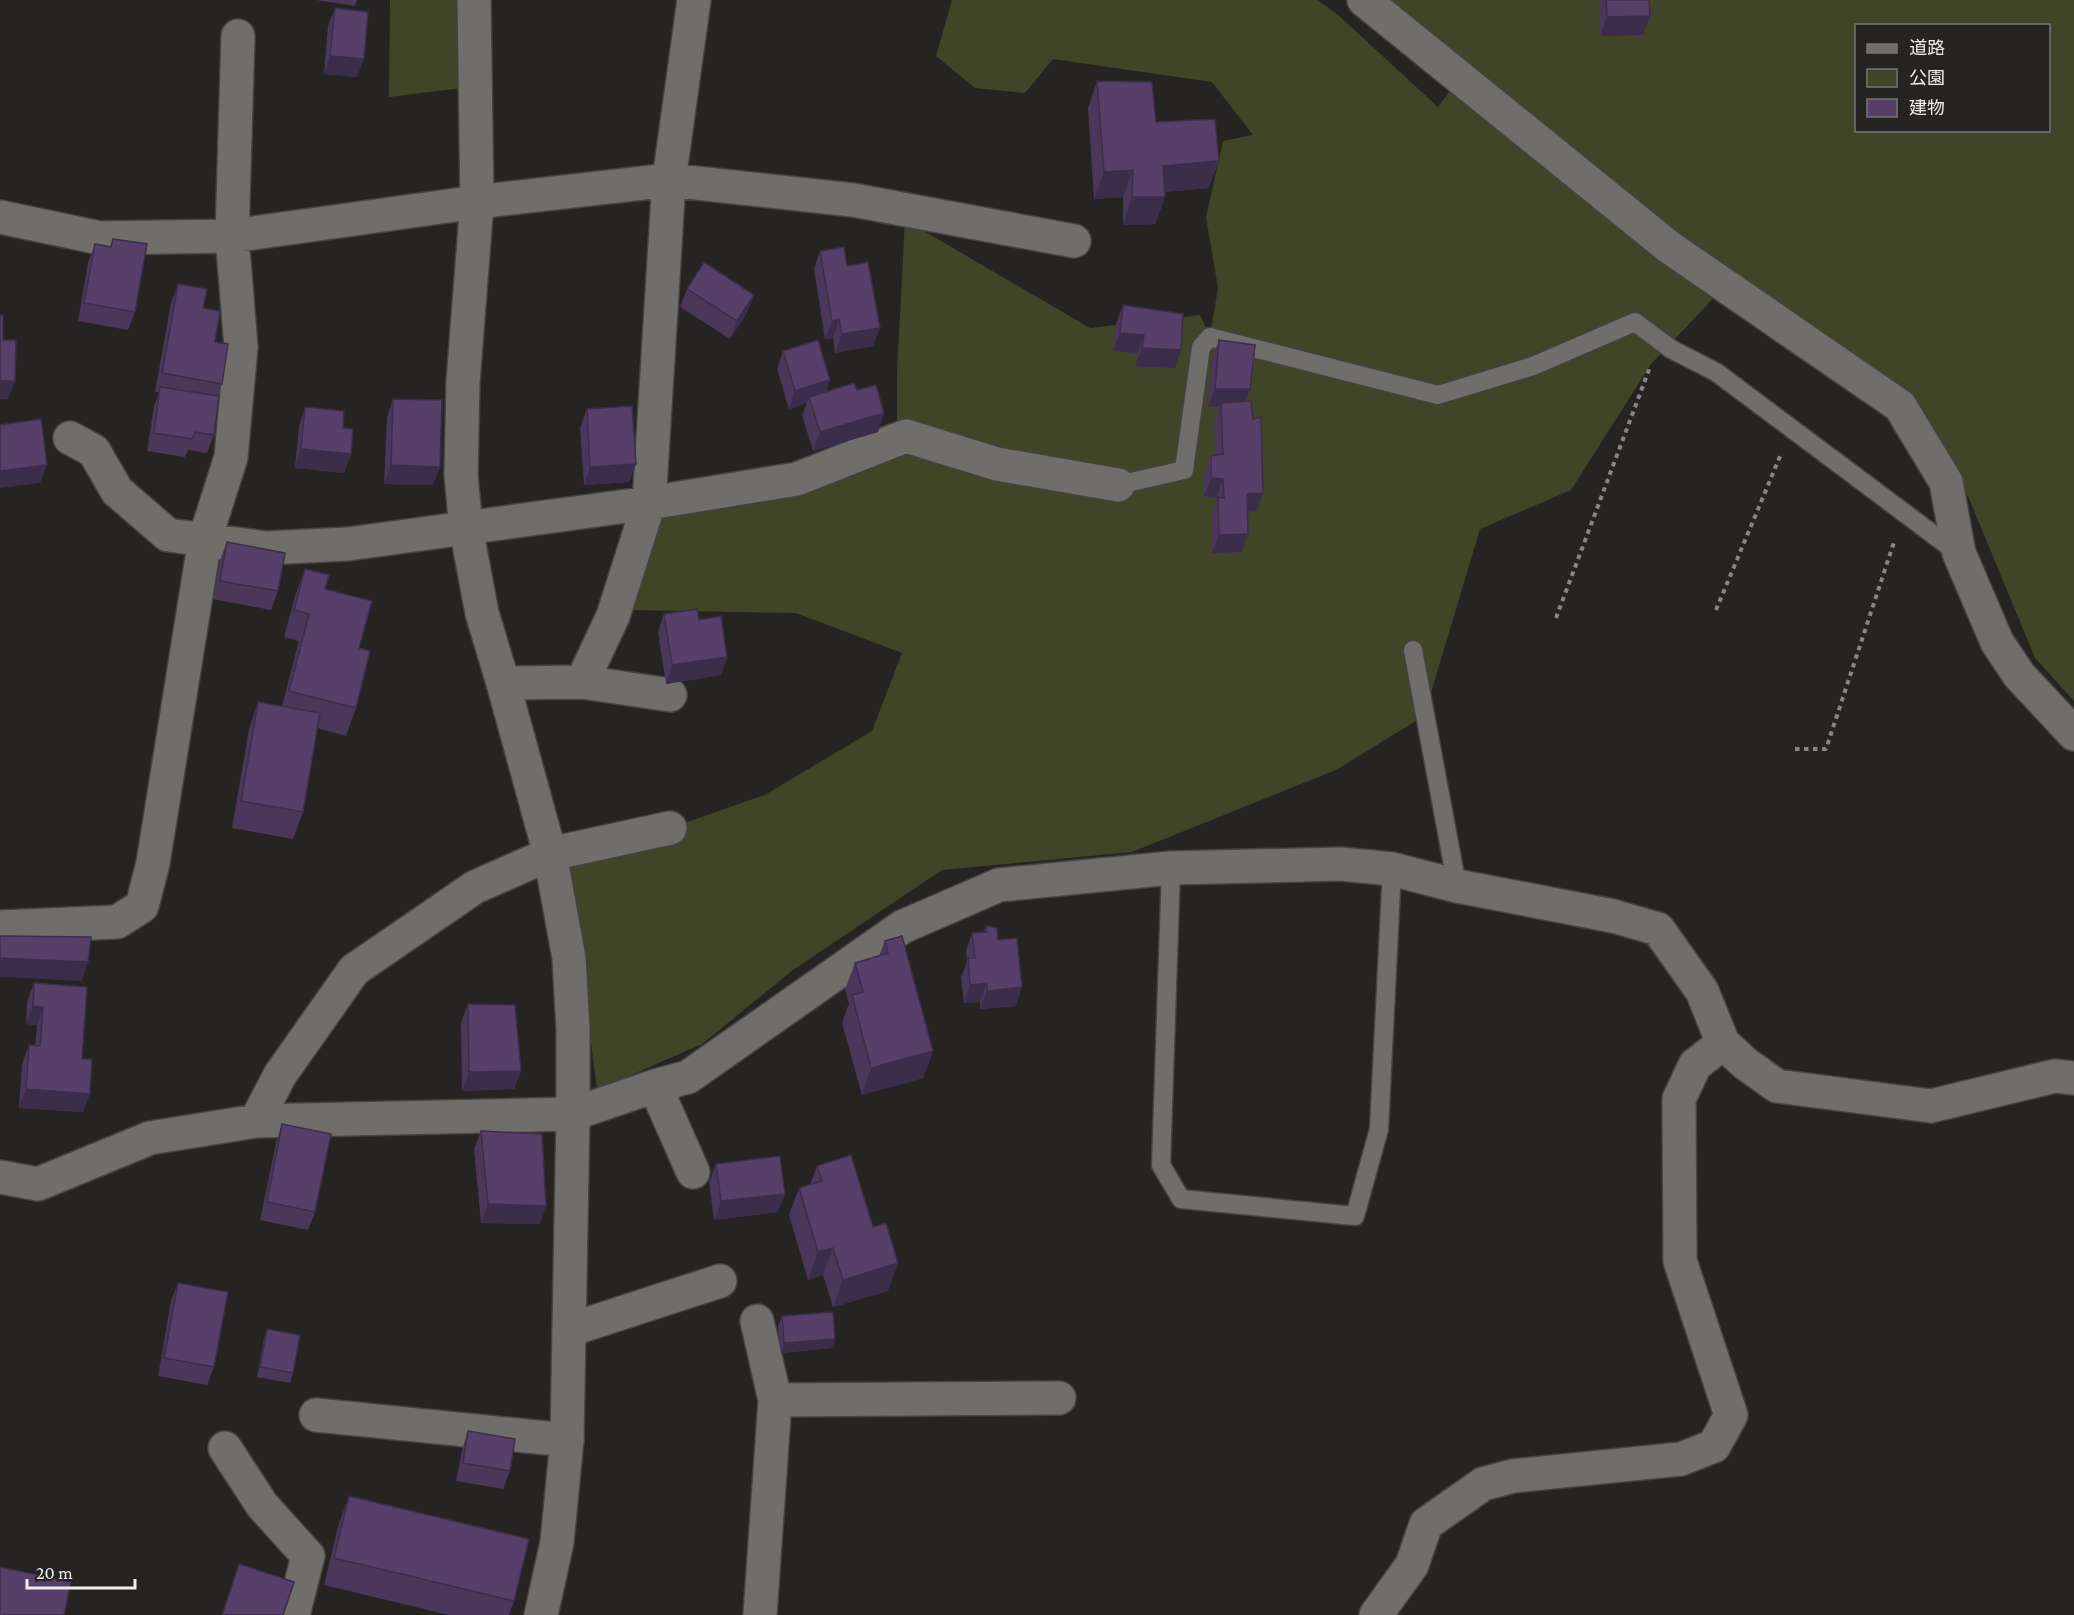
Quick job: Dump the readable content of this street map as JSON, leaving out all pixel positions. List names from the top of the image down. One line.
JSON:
{"legend":["道路","公園","建物"],"scale_bar":"20 m"}
